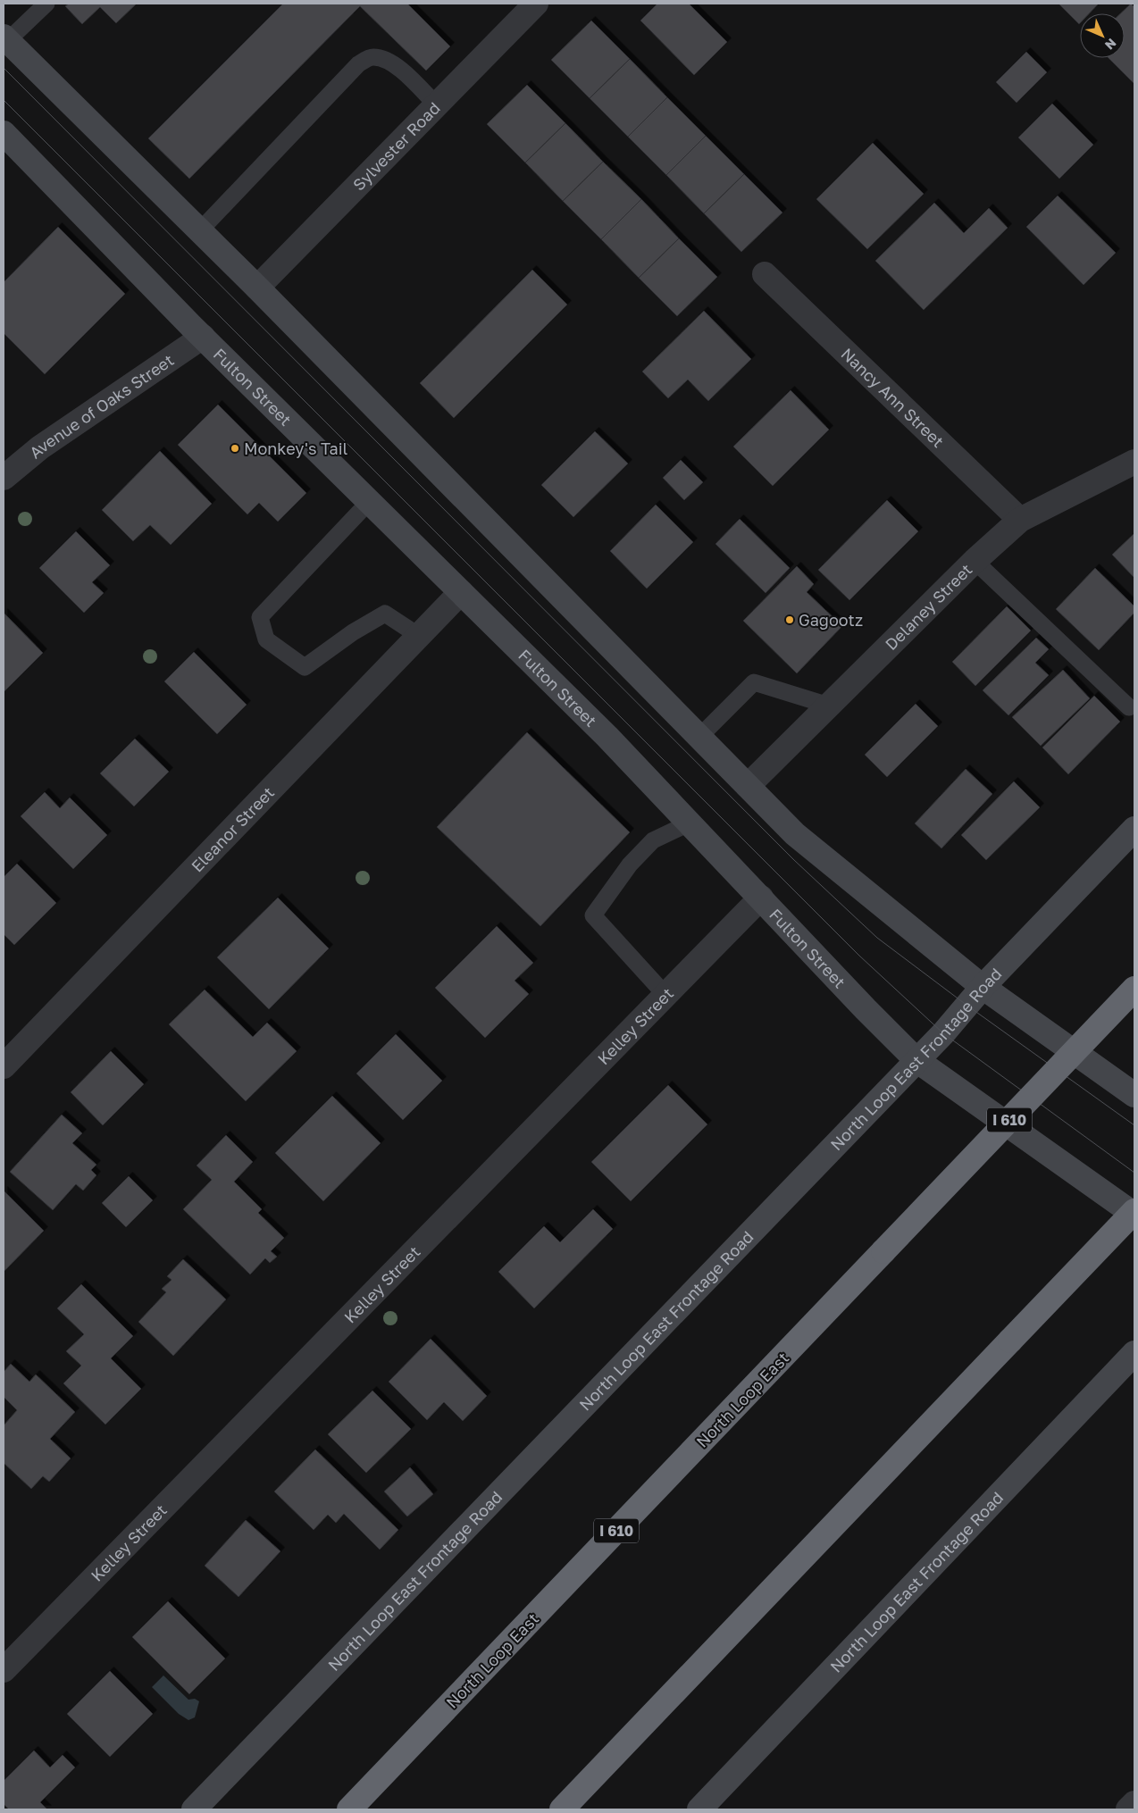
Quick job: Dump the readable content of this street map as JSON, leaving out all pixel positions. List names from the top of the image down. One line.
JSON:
{"streets":{"highway":["I 610","North Loop East"],"main road":["Fulton Street","North Loop East Frontage Road"],"street":["Sylvester Road","Nancy Ann Street","Avenue of Oaks Street","Delaney Street","Eleanor Street","Kelley Street"]},"crossings":[["Fulton Street","Avenue of Oaks Street"],["Fulton Street","Eleanor Street"],["Fulton Street","Kelley Street"],["Fulton Street","North Loop East Frontage Road"],["Nancy Ann Street","Delaney Street"]],"places":["Monkey's Tail","Gagootz"],"north":"bottom right"}
